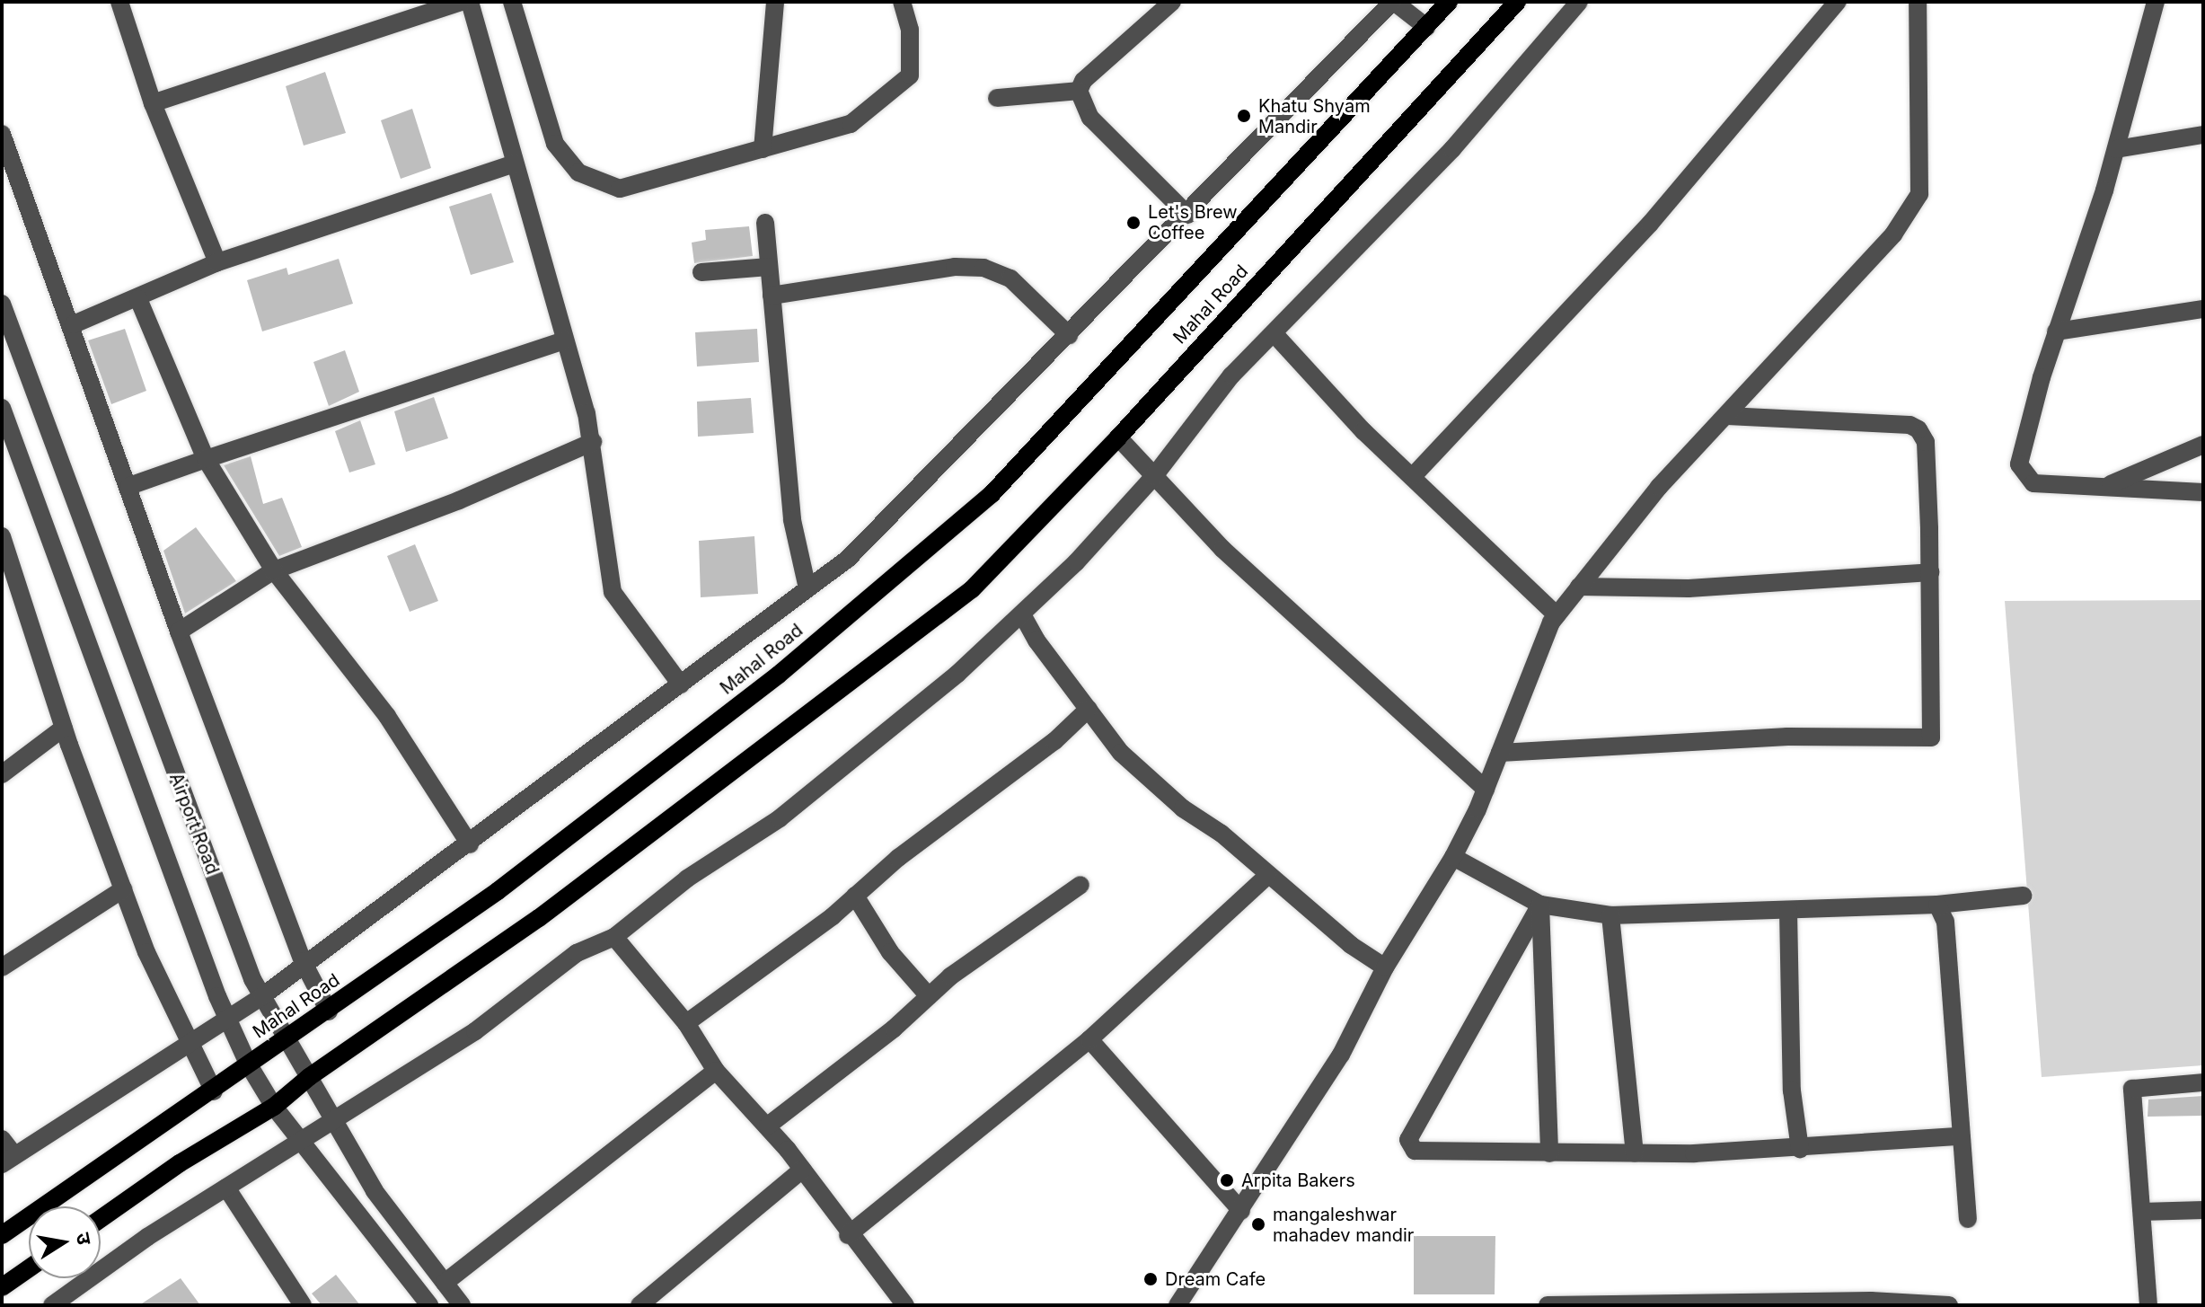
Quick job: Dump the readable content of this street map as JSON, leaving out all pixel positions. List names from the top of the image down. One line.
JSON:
{"streets":{"main road":["Mahal Road"],"street":["Airport Road"]},"crossings":[["Mahal Road","Airport Road"]],"places":["Khatu Shyam Mandir","Let's Brew Coffee","Arpita Bakers","mangaleshwar mahadev mandir","Dream Cafe"],"north":"right"}
